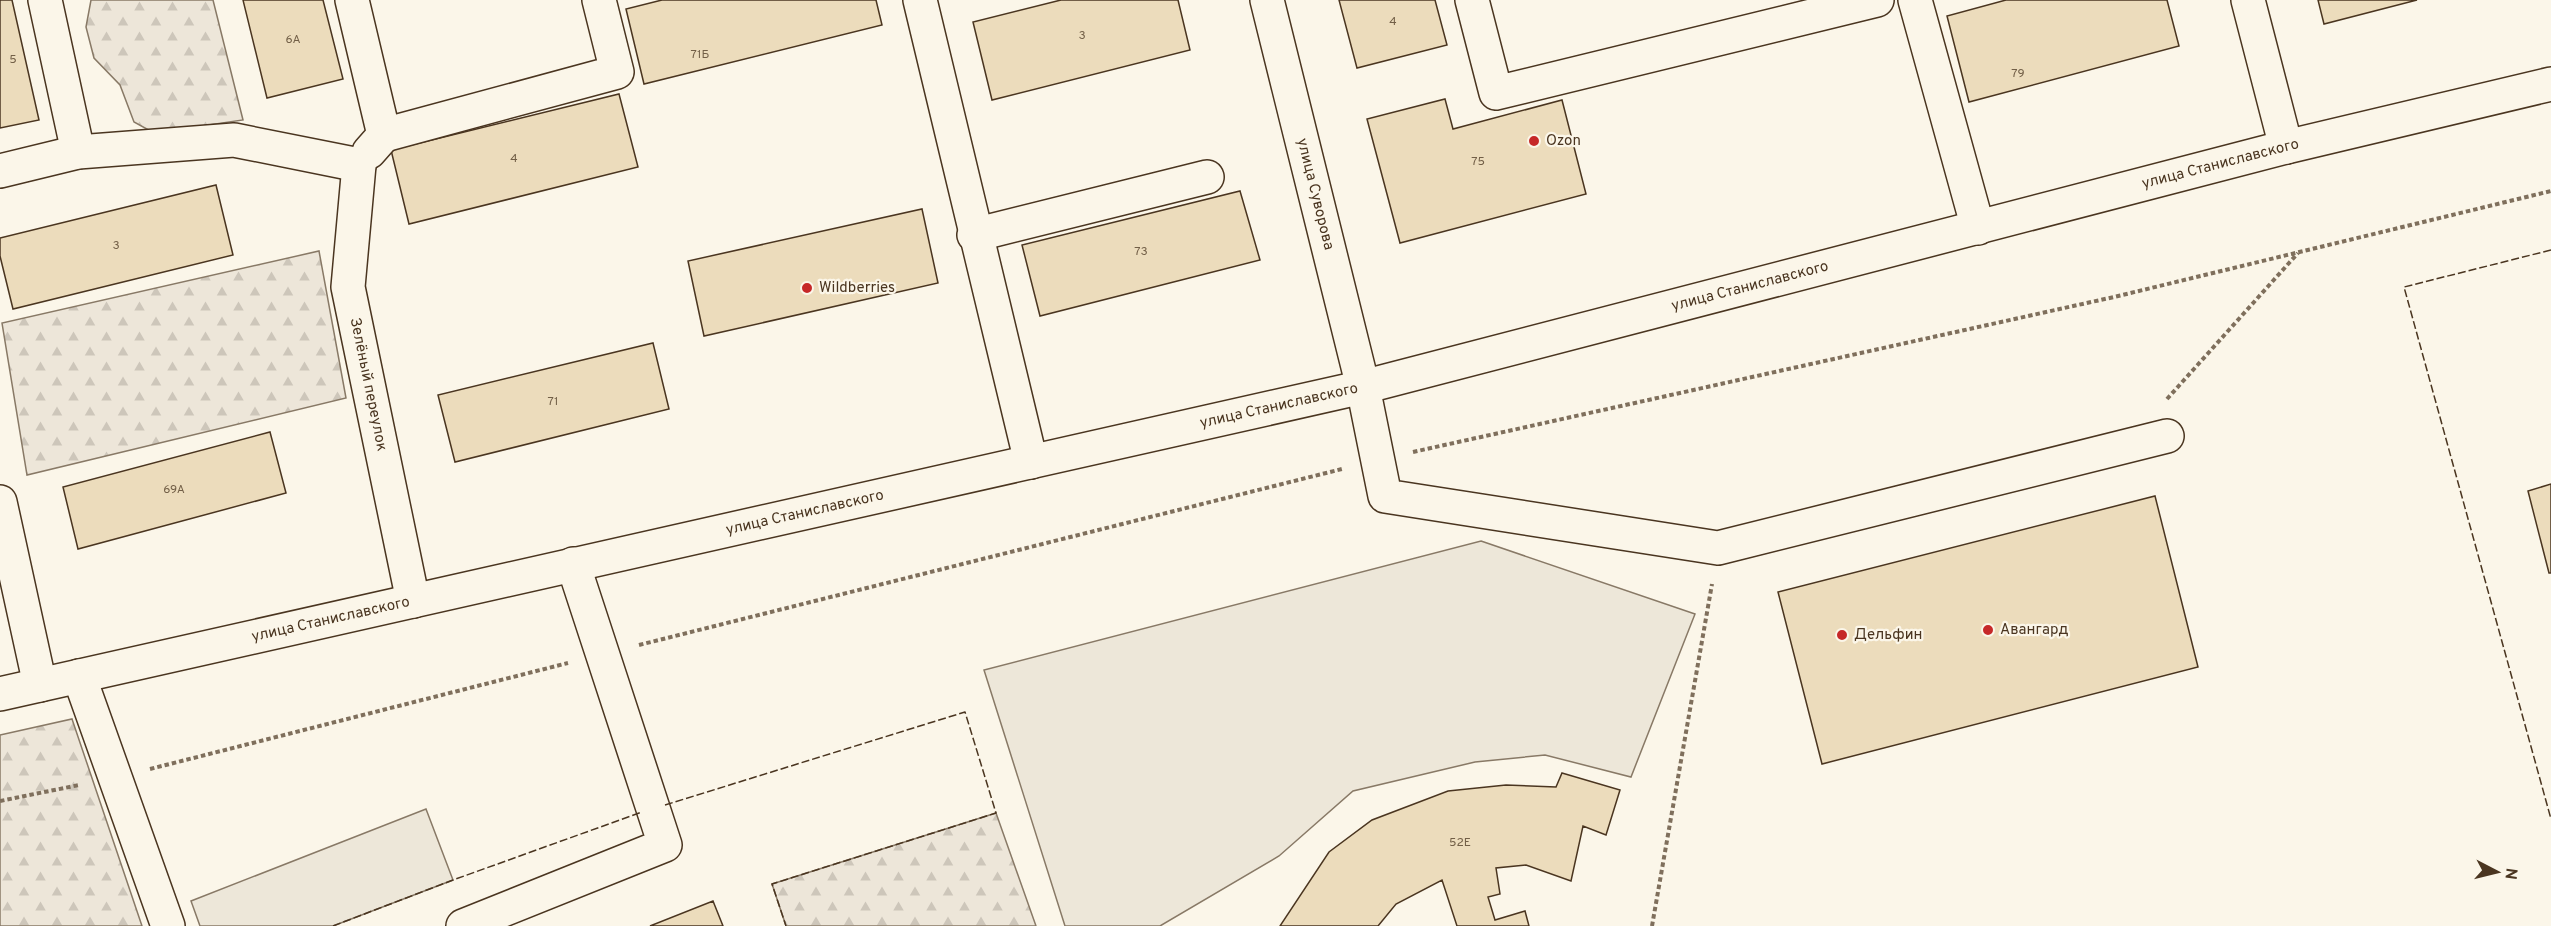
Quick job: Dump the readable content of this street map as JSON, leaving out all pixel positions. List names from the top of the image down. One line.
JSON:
{"streets":{"main road":["улица Станиславского","улица Суворова","Зелёный переулок"]},"crossings":[["улица Станиславского","улица Суворова"],["улица Станиславского","Зелёный переулок"]],"places":["Ozon","Wildberries","Авангард","Дельфин"],"house_numbers":["4","3","6А","71Б","5","79","4","75","3","73","71","69А","52Е"],"north":"right"}
